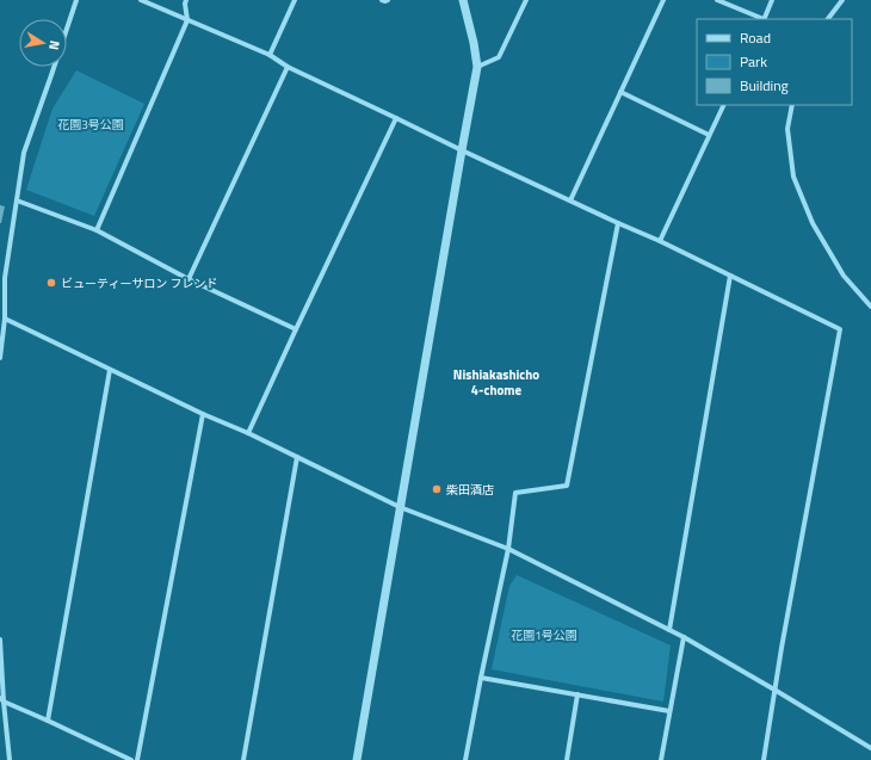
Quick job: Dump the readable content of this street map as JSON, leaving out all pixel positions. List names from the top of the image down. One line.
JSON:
{"districts":["Nishiakashicho 4-chome"],"parks":["花園3号公園","花園1号公園"],"places":["ビューティーサロン フレンド","柴田酒店"],"legend":["Road","Park","Building"],"north":"right"}
